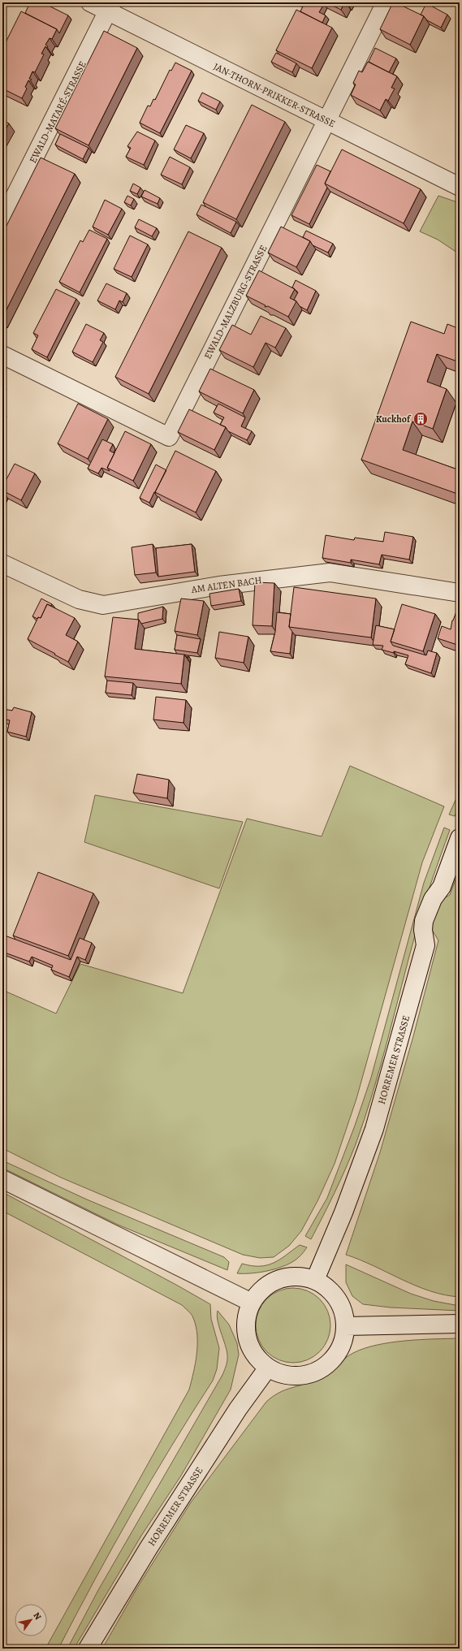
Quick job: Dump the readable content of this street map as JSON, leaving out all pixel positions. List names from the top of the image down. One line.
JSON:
{"streets":{"street":["JAN-THORN-PRIKKER-STRASSE","EWALD-MATARÉ-STRASSE","EWALD-MALZBURG-STRASSE","AM ALTEN BACH","HORREMER STRASSE"]},"crossings":[["JAN-THORN-PRIKKER-STRASSE","EWALD-MATARÉ-STRASSE"],["JAN-THORN-PRIKKER-STRASSE","EWALD-MALZBURG-STRASSE"]],"places":{"building":["Kuckhof"]},"north":"top right"}
